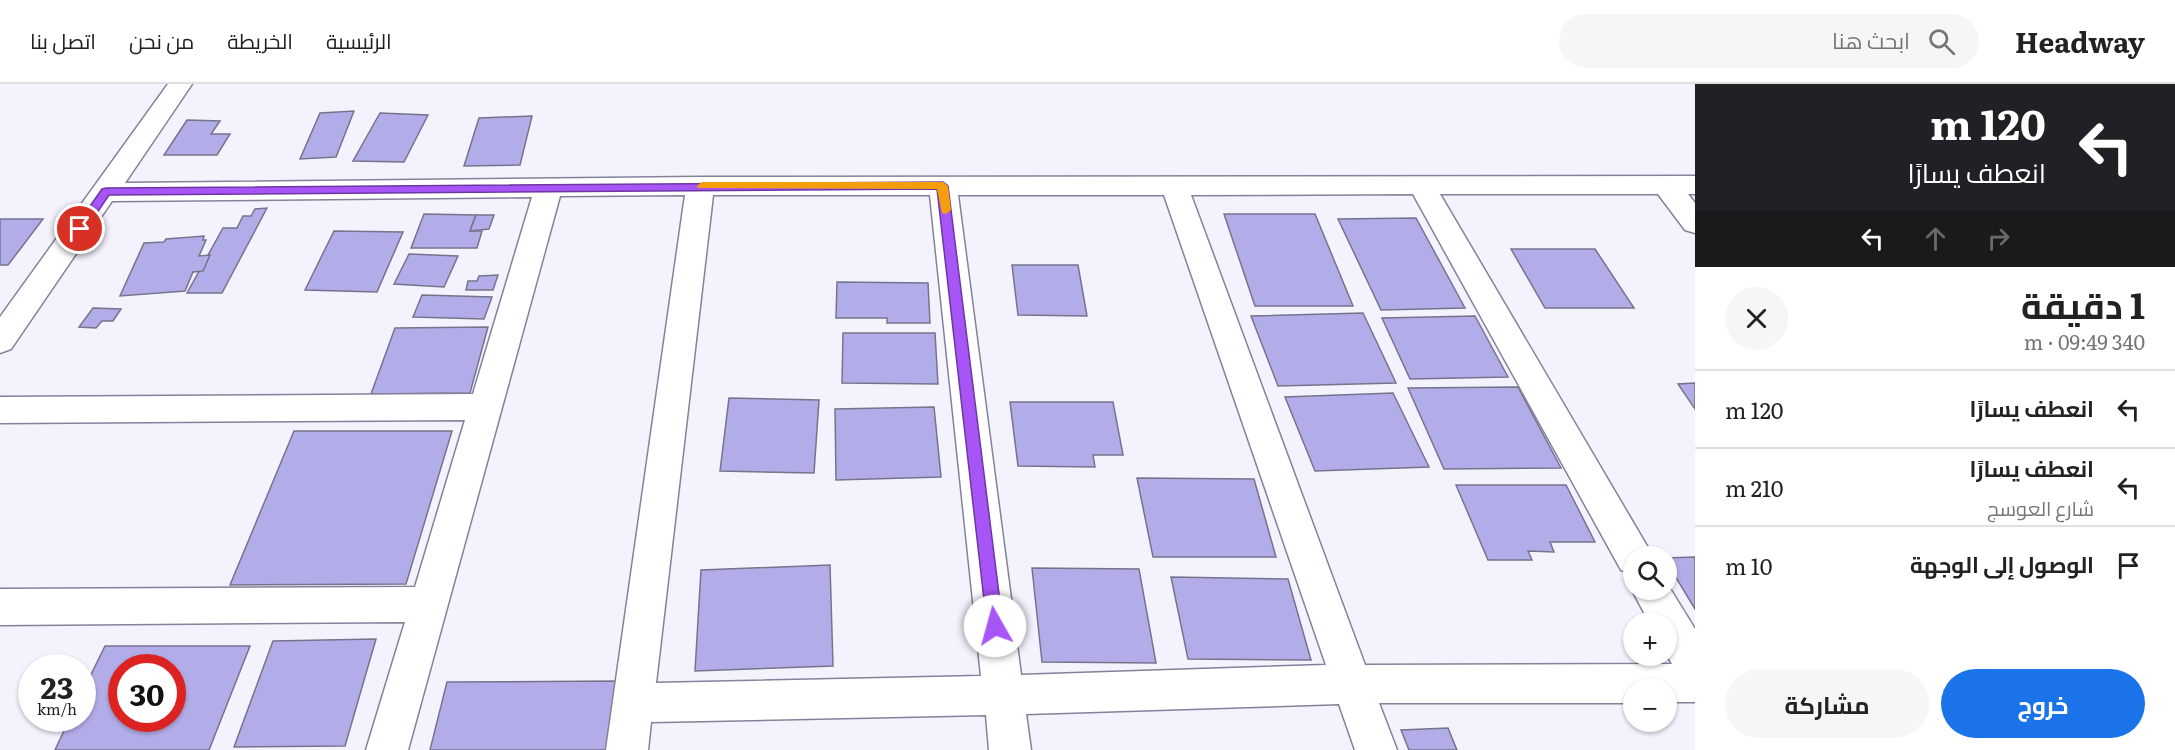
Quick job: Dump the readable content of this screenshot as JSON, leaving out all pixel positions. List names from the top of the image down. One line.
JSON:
{"page":{"header":"Headway","search":"ابحث هنا","nav":["الرئيسية","الخريطة","من نحن","اتصل بنا"],"turn":["120 m","انعطف يسارًا"],"heading":["1 دقيقة","340 m · 09:49"],"list":[{"name":"انعطف يسارًا","value":"120 m"},{"name":"انعطف يسارًا","note":"شارع العوسج","value":"210 m"},{"name":"الوصول إلى الوجهة","value":"10 m"}],"map_buttons":["+","−"],"speed":"23 km/h","limit":"30","buttons":["خروج","مشاركة"]}}
